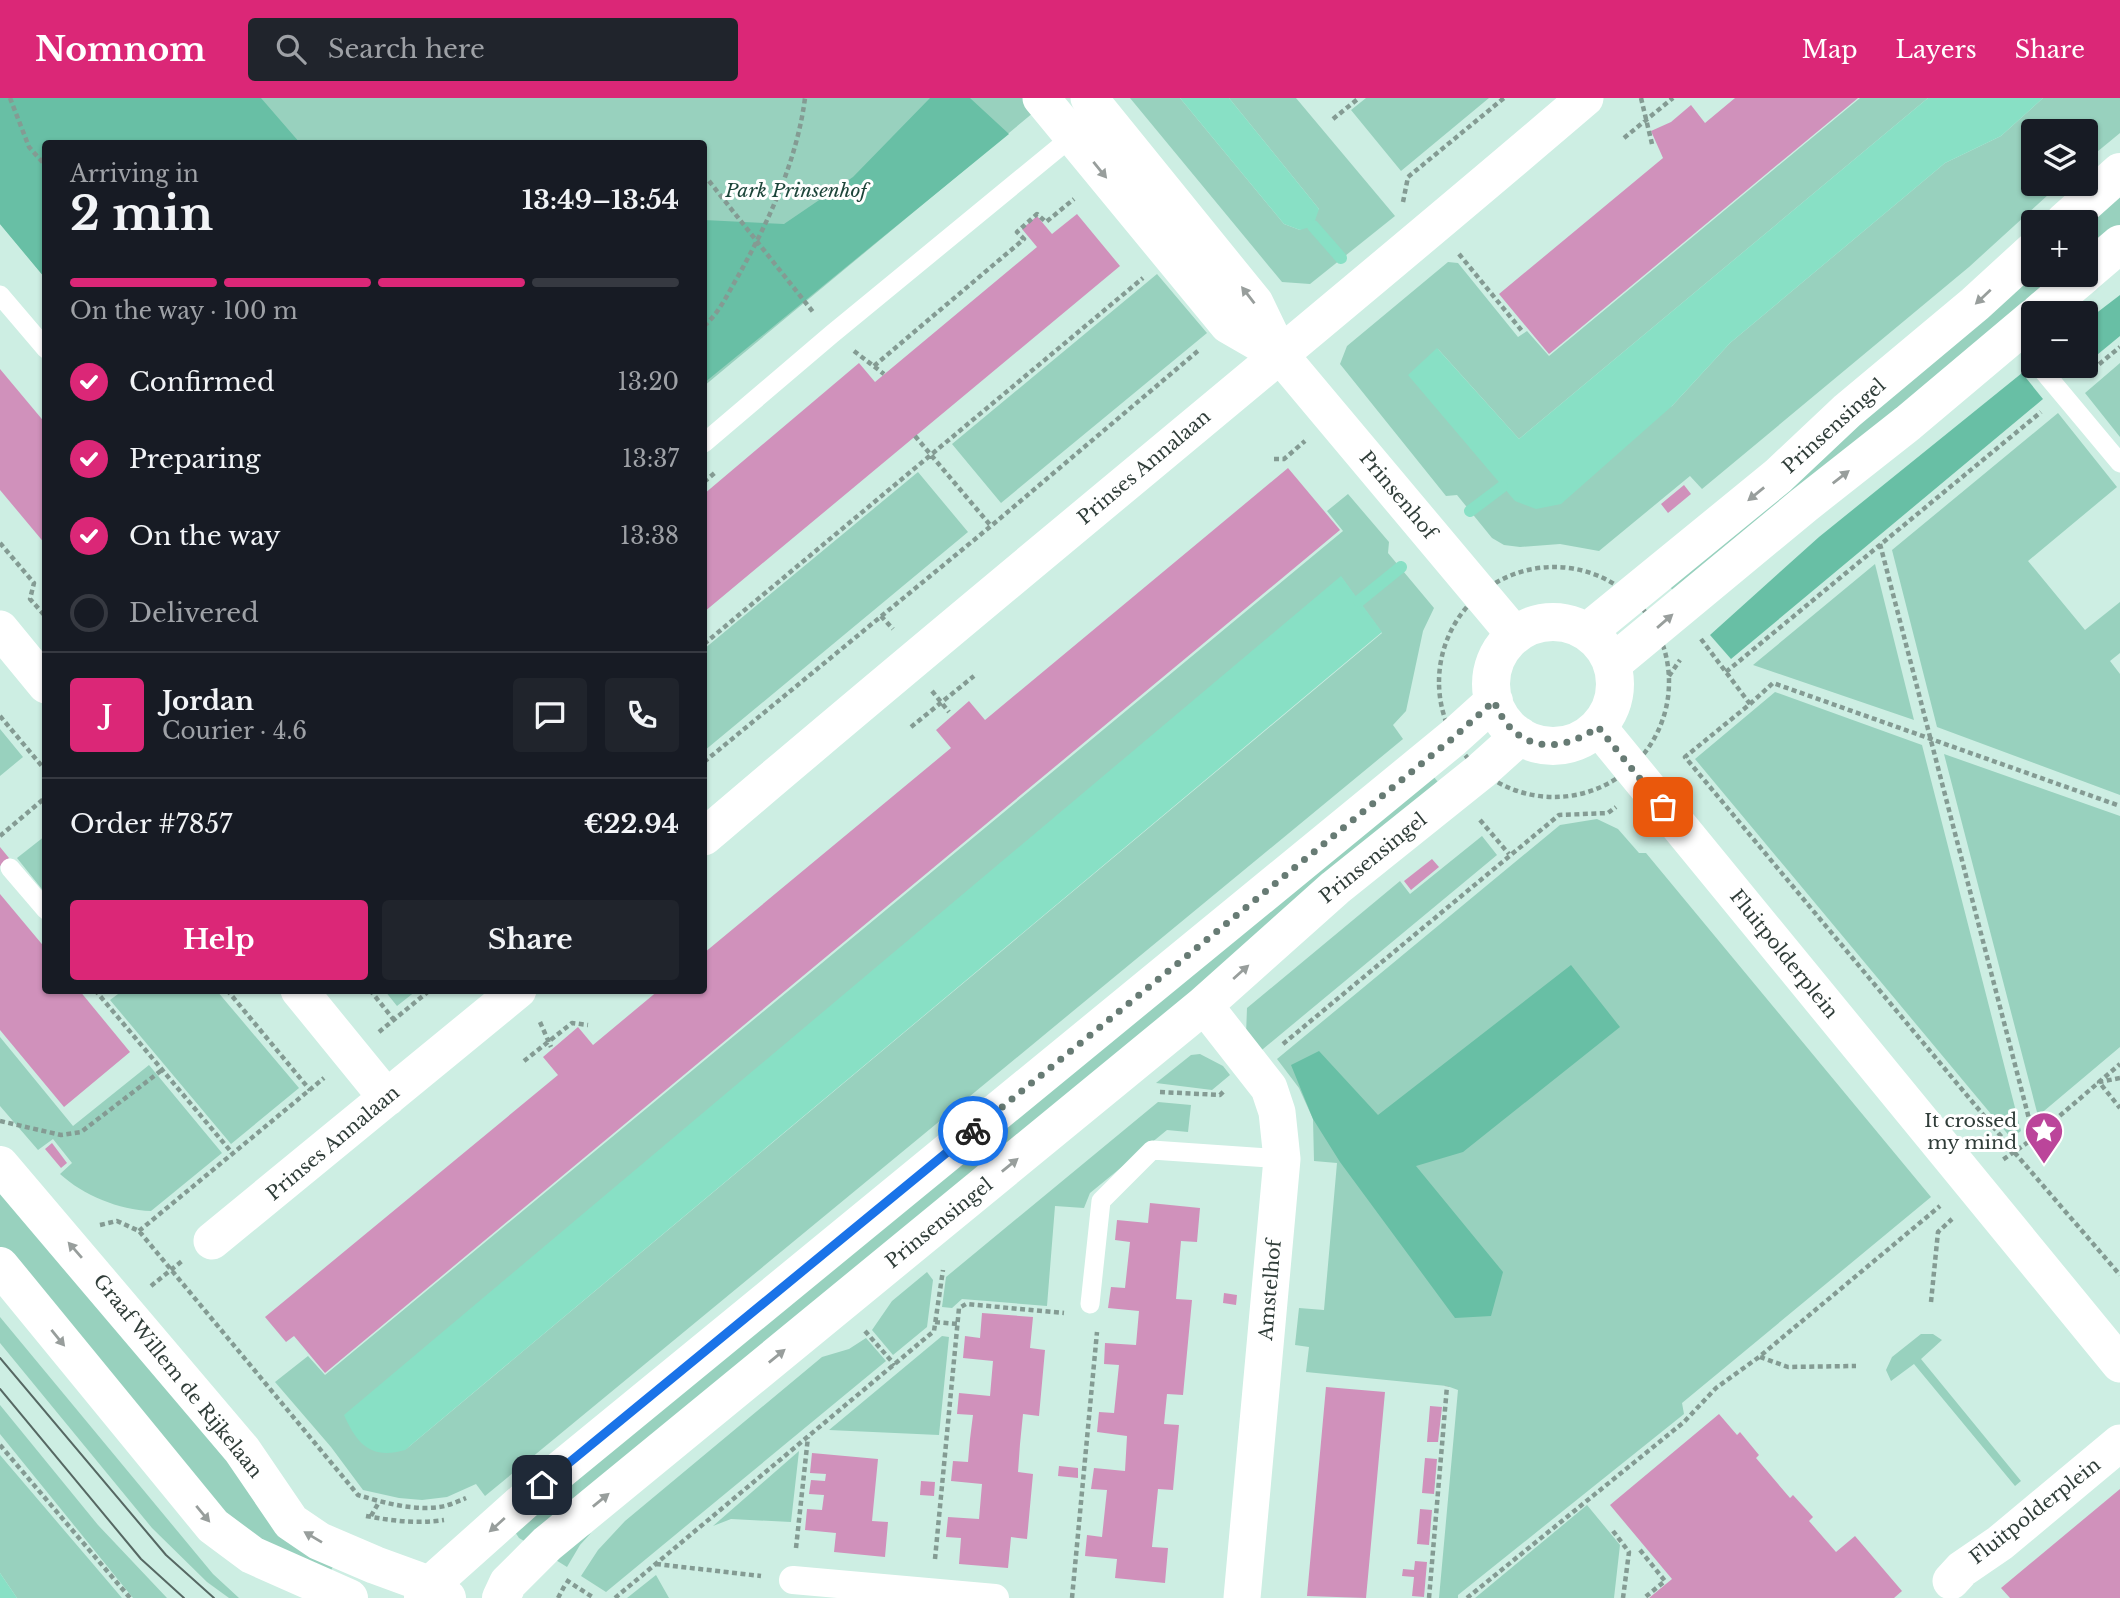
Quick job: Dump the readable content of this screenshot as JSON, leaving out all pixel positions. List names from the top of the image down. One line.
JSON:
{"streets":{"main road":["Prinsensingel","Graaf Willem de Rijkelaan"],"street":["Prinses Annalaan","Prinsenhof","Fluitpolderplein","Amstelhof"]},"crossings":[["Prinsensingel","Prinsenhof"],["Prinsensingel","Fluitpolderplein"],["Prinsensingel","Amstelhof"],["Prinses Annalaan","Prinsenhof"],["Prinsenhof","Fluitpolderplein"]],"parks":["Park Prinsenhof"],"places":{"place":["It crossed my mind"]},"page":{"header":"Nomnom","search":"Search here","nav":["Map","Layers","Share"],"map_buttons":["+","−"],"heading":["2 min","Arriving in","13:49–13:54"],"panel":["Jordan","Courier · 4.6","Order #7857","€22.94"],"bar":"On the way · 100 m","list":[["Confirmed","13:20"],["Preparing","13:37"],["On the way","13:38"],"Delivered"],"round":"J","buttons":["Help","Share"]}}
